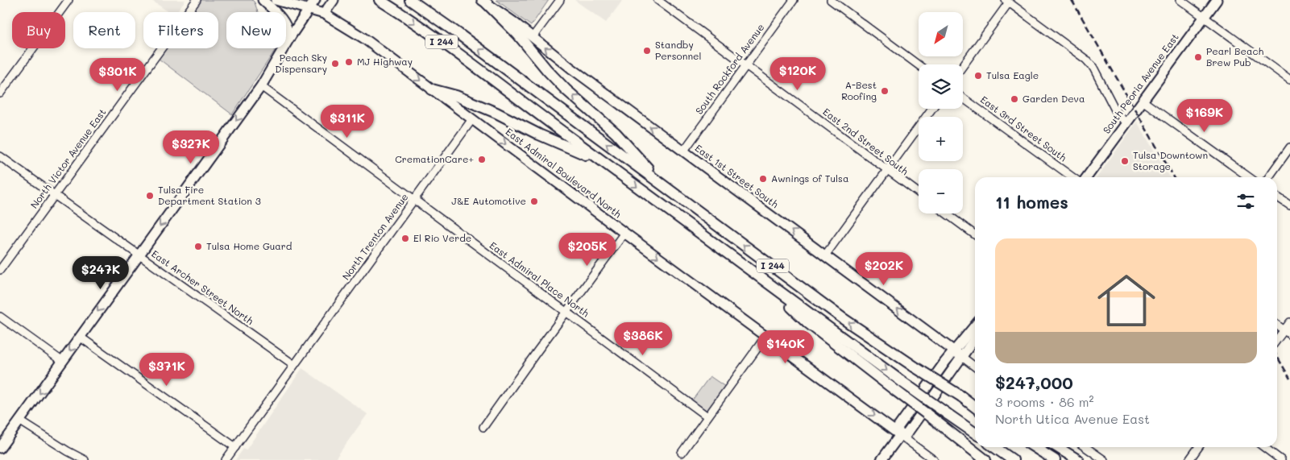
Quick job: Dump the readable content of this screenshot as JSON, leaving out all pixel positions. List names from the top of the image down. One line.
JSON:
{"streets":{"highway":["I 244"],"main road":["South Peoria Avenue East","East Admiral Boulevard North","East 1st Street South"],"street":["South Rockford Avenue","East 3rd Street South","East 2nd Street South","North Victor Avenue East","North Trenton Avenue","East Admiral Place North","East Archer Street North"]},"crossings":[["South Rockford Avenue","East 2nd Street South"],["South Rockford Avenue","East 1st Street South"],["North Victor Avenue East","East Archer Street North"],["East Admiral Boulevard North","North Trenton Avenue"],["North Trenton Avenue","East Admiral Place North"],["North Trenton Avenue","East Archer Street North"]],"one_way":["East Admiral Boulevard North","East 1st Street South"],"places":["Standby Personnel","Pearl Beach Brew Pub","MJ Highway","Peach Sky Dispensary","Tulsa Eagle","A-Best Roofing","Garden Deva","CremationCare+","Tulsa Downtown Storage","Awnings of Tulsa","Tulsa Fire Department Station 3","J&E Automotive","El Rio Verde","Tulsa Home Guard"],"north":"bottom left","page":{"map_buttons":["+","−"],"chip":["Buy","Rent","Filters","New"],"price":["$120K","$301K","$169K","$311K","$327K","$205K","$202K","$247K","$386K","$140K","$371K"],"heading":"11 homes","list":[{"name":"$247,000","note":"3 rooms · 86 m² · North Utica Avenue East"}]}}
